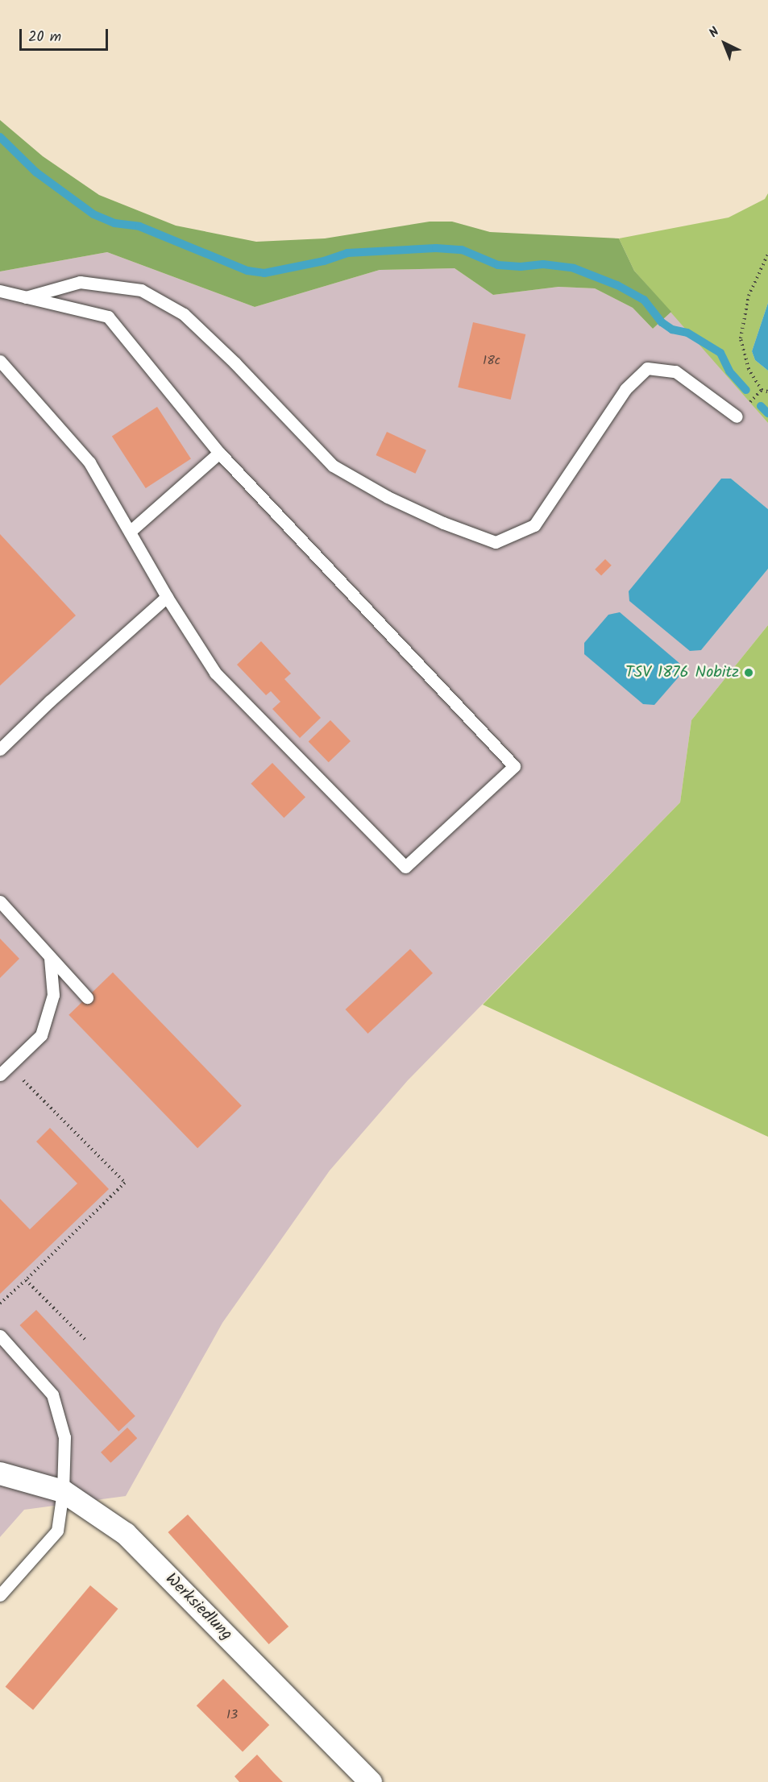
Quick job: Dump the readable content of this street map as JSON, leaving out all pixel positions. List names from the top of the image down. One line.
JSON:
{"streets":{"street":["Werksiedlung"]},"places":["TSV 1876 Nobitz"],"house_numbers":["18c","13"],"scale_bar":"20 m","north":"top left"}
